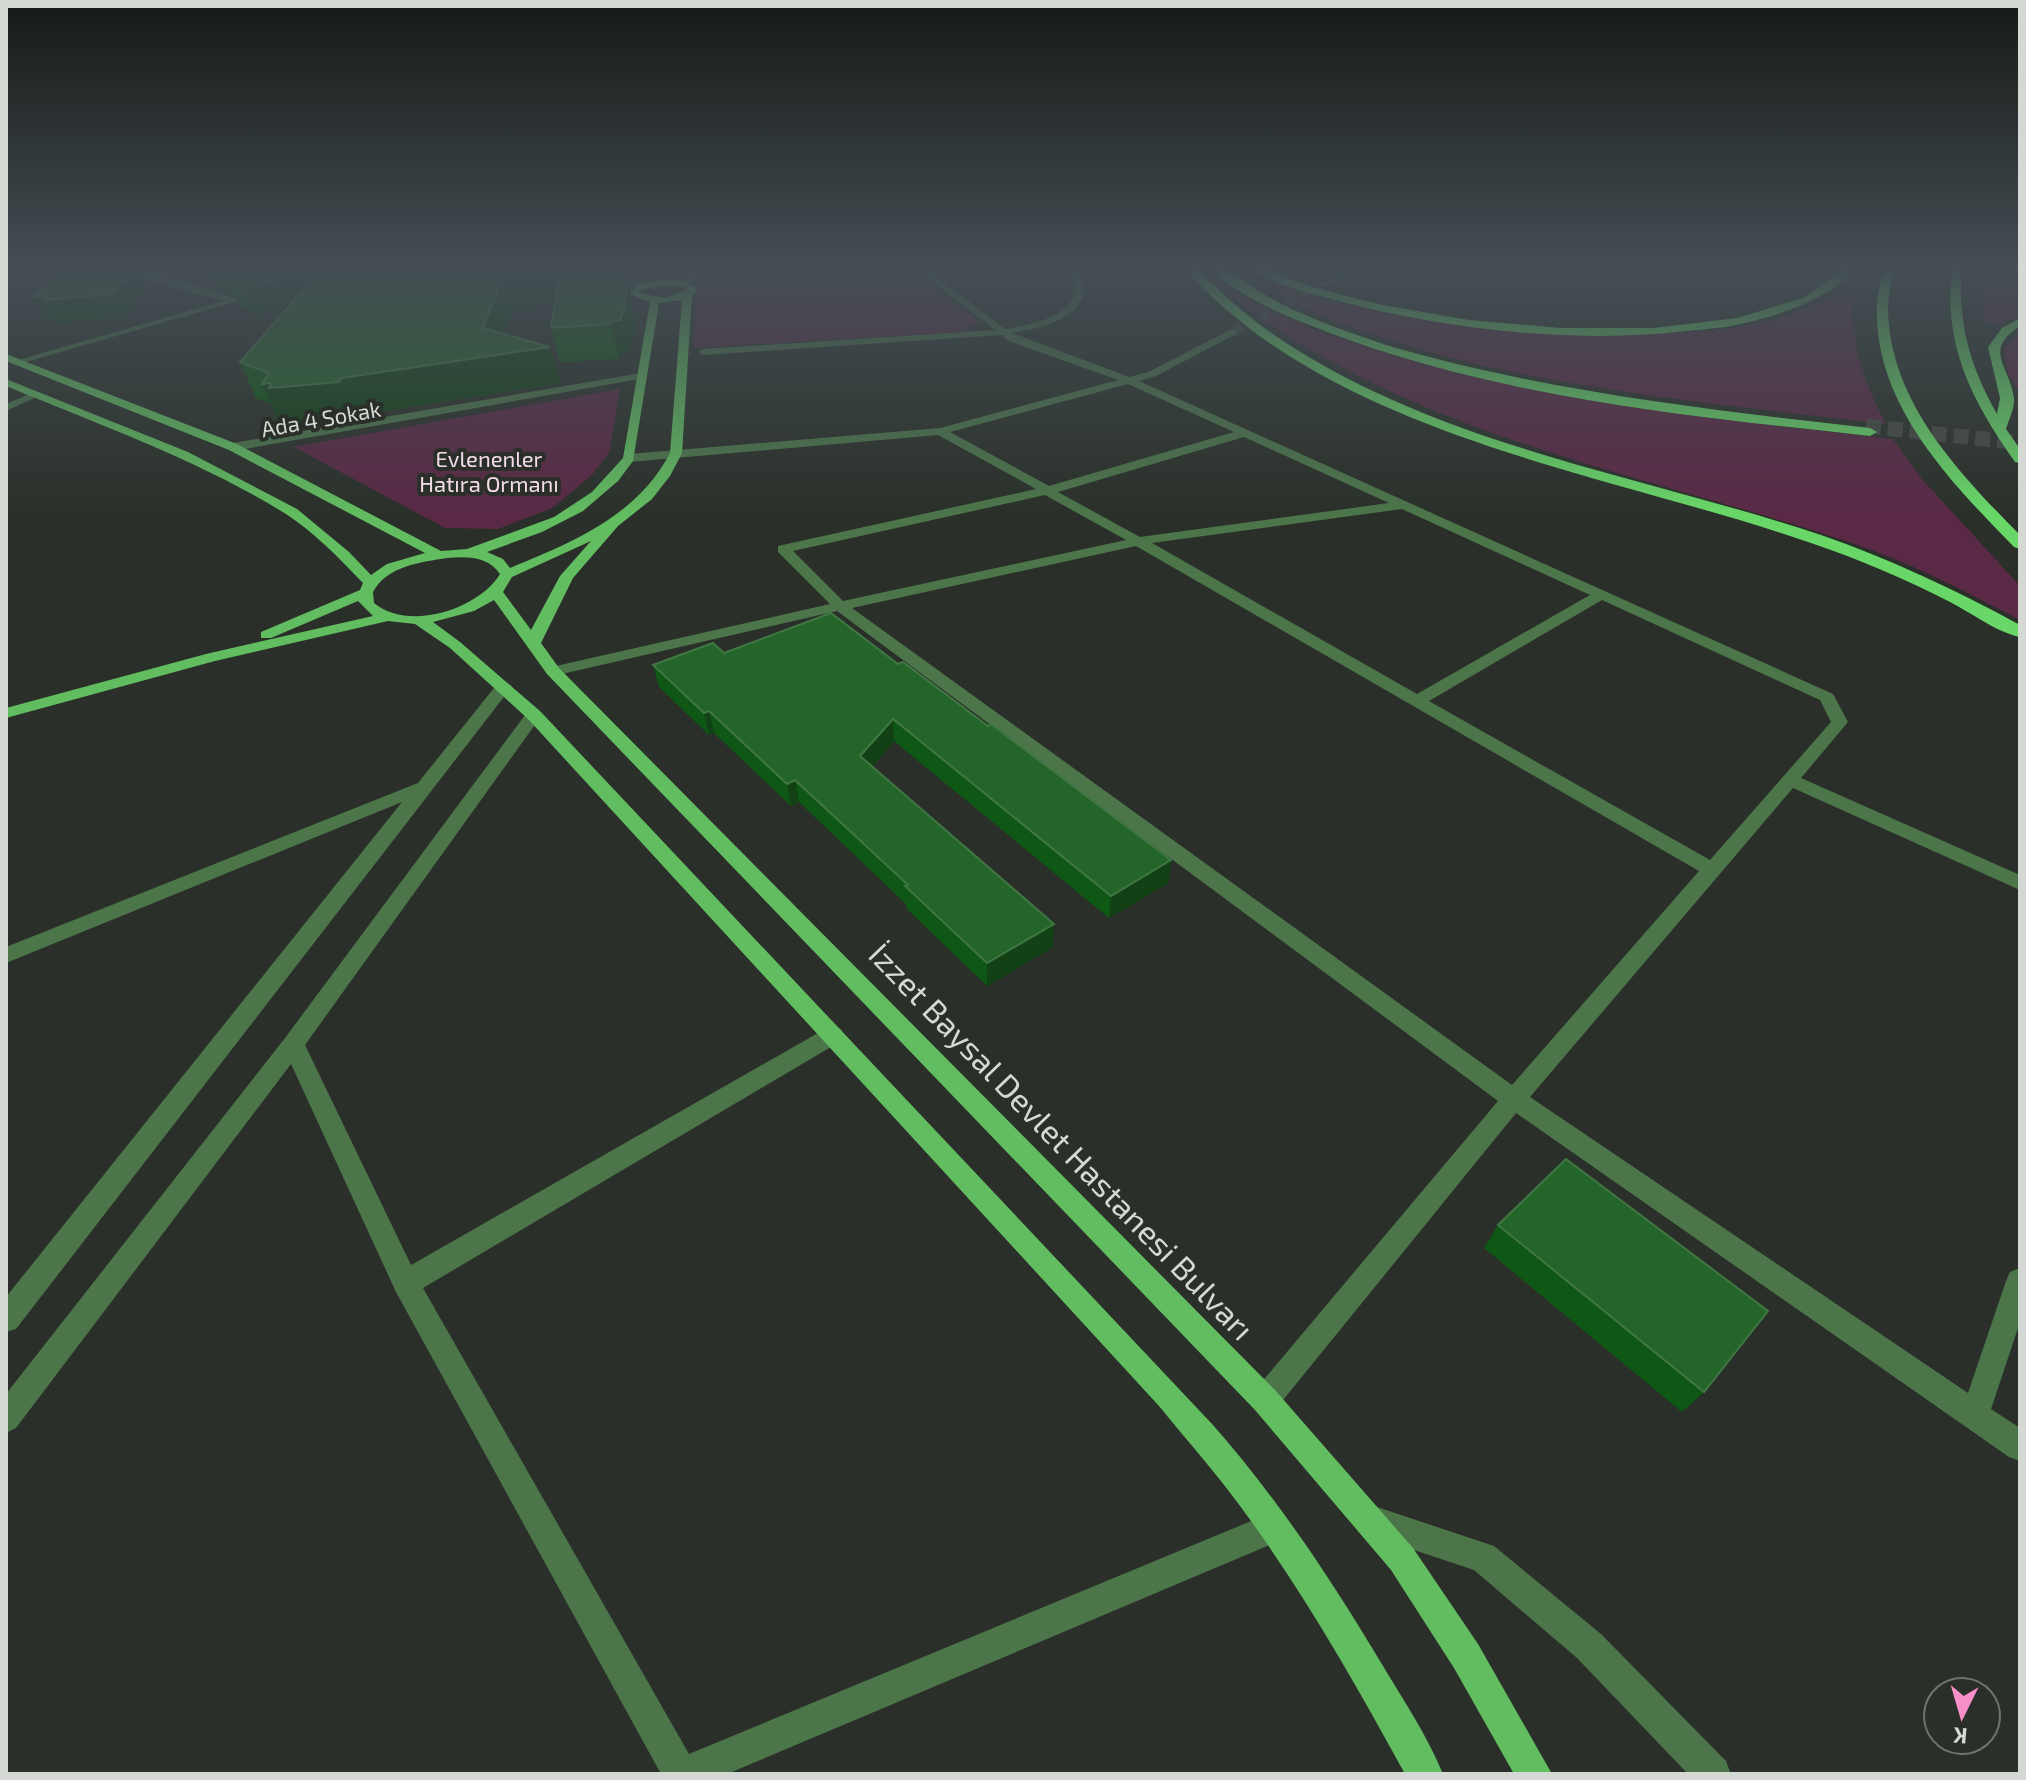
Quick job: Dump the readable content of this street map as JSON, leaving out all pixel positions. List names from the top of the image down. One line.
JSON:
{"streets":{"main road":["İzzet Baysal Devlet Hastanesi Bulvarı"],"street":["Ada 4 Sokak"]},"parks":["Evlenenler Hatıra Ormanı"],"north":"bottom"}
